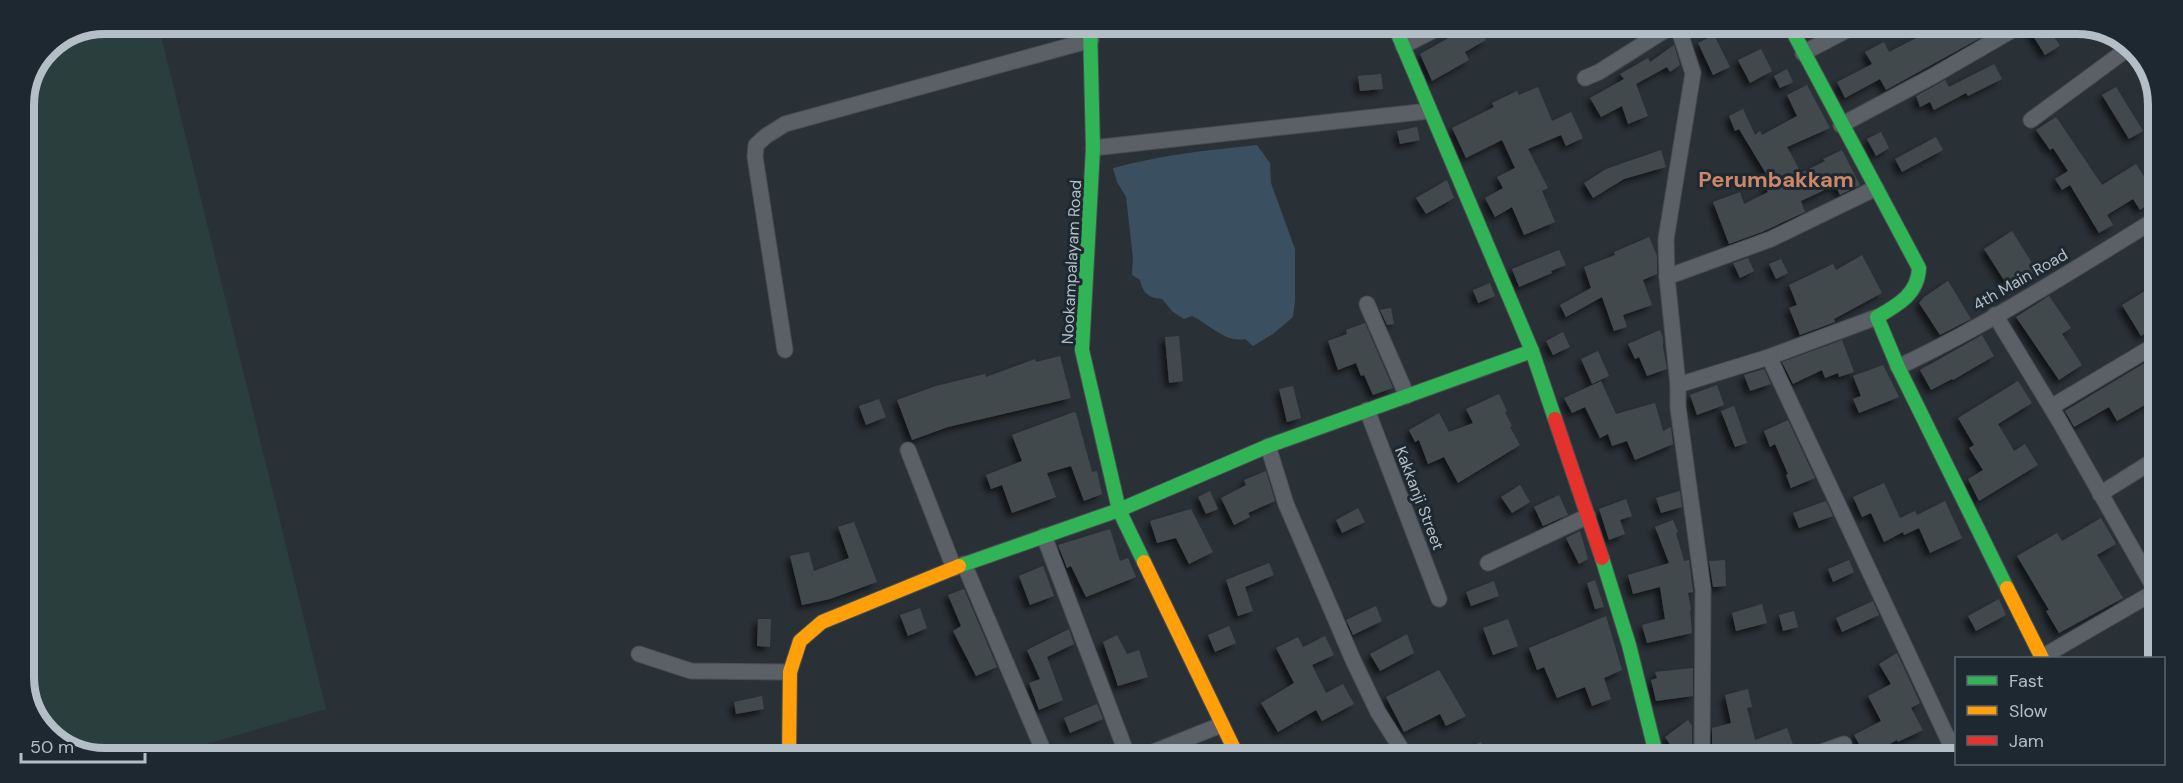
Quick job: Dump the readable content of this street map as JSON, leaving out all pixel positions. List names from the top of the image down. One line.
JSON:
{"streets":{"street":["Nookampalayam Road","4th Main Road","Kakkanji Street"]},"districts":["Perumbakkam"],"legend":["Fast","Slow","Jam"],"scale_bar":"50 m"}
